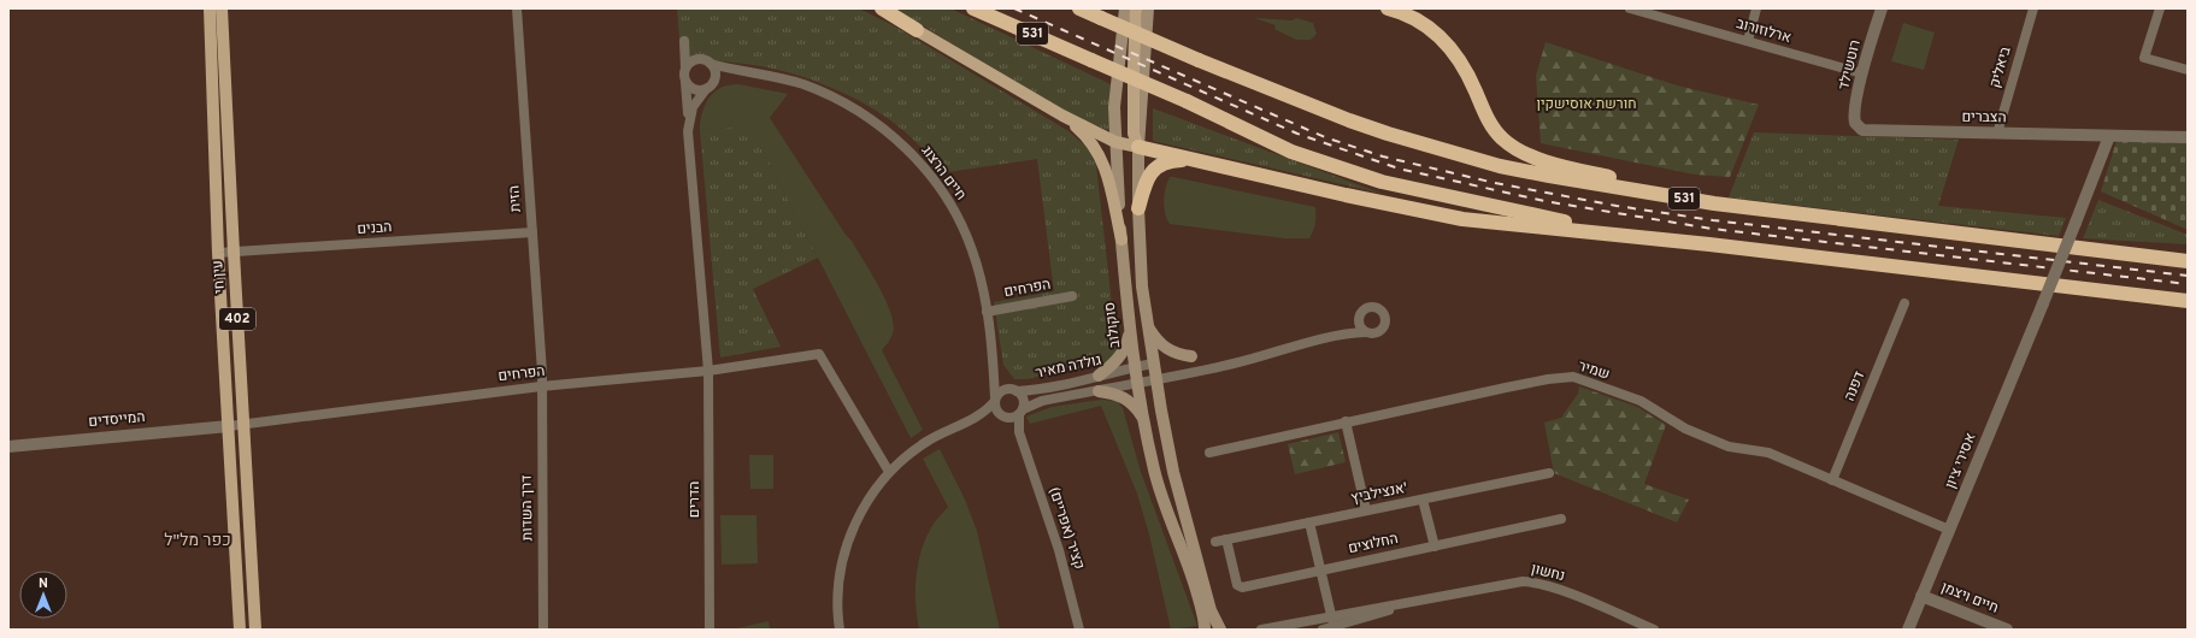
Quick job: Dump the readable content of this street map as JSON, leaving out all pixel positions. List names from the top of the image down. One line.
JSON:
{"streets":{"highway":["531"],"main road":["עין חי","402","סוקולוב"],"street":["ארלוזורוב","רוטשילד","ביאליק","הצברים","חיים הרצוג","הזית","הבנים","הפרחים","גולדה מאיר","שמיר","דפנה","המייסדים","אסירי ציון","אנצילביץ'","הדרים","דרך השדות","קציר (אפריים)","החלוצים","נחשון","חיים ויצמן"]},"crossings":[["ארלוזורוב","רוטשילד"],["רוטשילד","הצברים"],["ביאליק","הצברים"],["הצברים","אסירי ציון"],["חיים הרצוג","הפרחים"],["חיים הרצוג","גולדה מאיר"],["חיים הרצוג","קציר (אפריים)"],["הזית","הבנים"],["הזית","הפרחים"],["הזית","דרך השדות"],["הבנים","עין חי"],["עין חי","הפרחים"],["עין חי","המייסדים"],["הפרחים","המייסדים"],["הפרחים","הדרים"],["הפרחים","דרך השדות"],["סוקולוב","גולדה מאיר"],["גולדה מאיר","קציר (אפריים)"],["שמיר","דפנה"],["שמיר","אסירי ציון"],["אסירי ציון","חיים ויצמן"],["אנצילביץ'","החלוצים"]],"districts":["כפר מל\"ל"],"parks":["חורשת אוסישקין"],"north":"top"}
